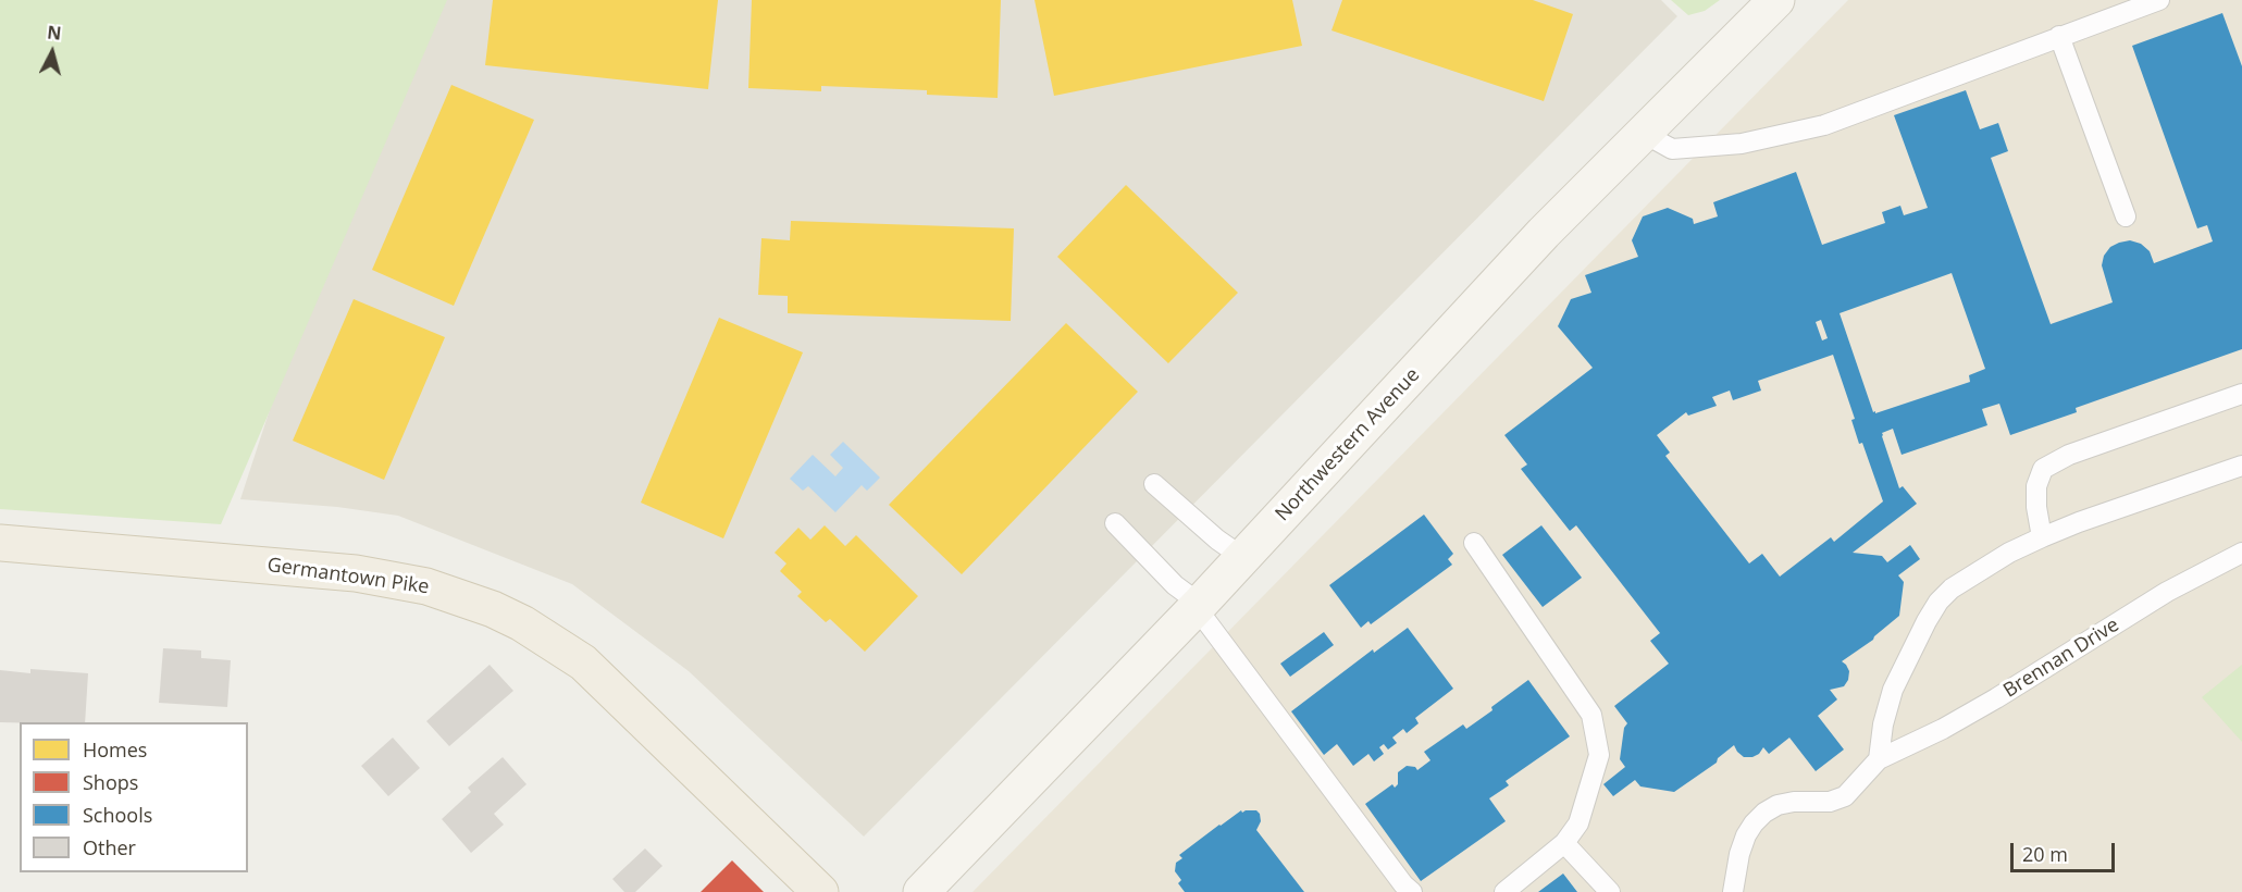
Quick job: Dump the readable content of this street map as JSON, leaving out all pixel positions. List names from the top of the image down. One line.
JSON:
{"streets":{"main road":["Germantown Pike"],"street":["Northwestern Avenue"],"lane":["Brennan Drive"]},"legend":["Homes","Shops","Schools","Other"],"scale_bar":"20 m","north":"top"}
